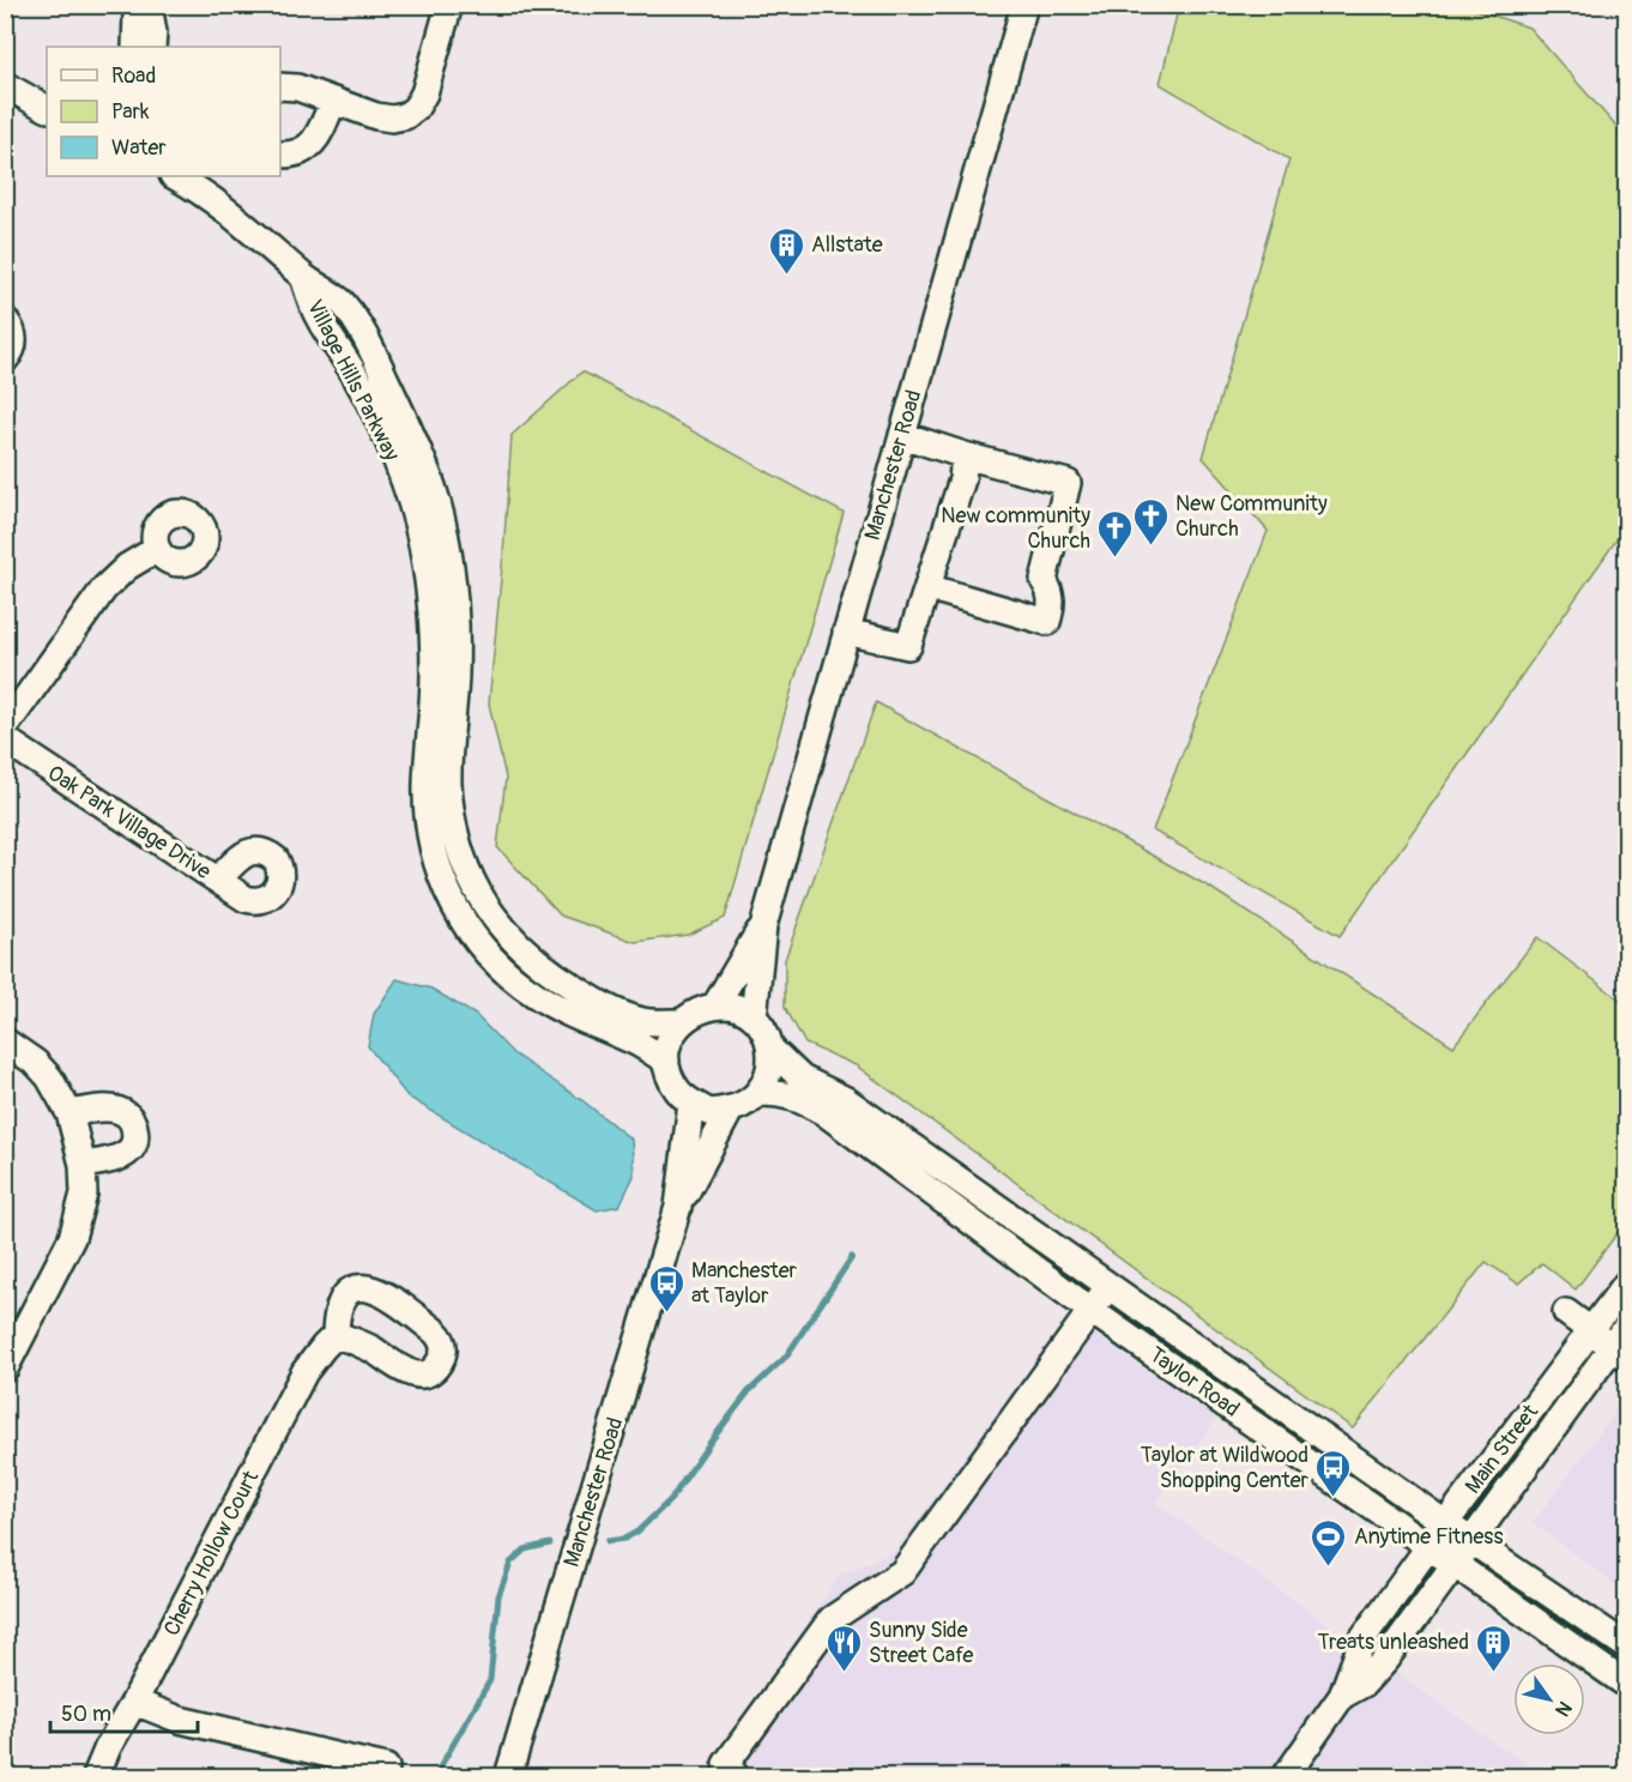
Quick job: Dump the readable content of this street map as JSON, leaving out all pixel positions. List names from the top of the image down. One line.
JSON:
{"streets":{"street":["Village Hills Parkway","Manchester Road","Oak Park Village Drive","Taylor Road","Main Street","Cherry Hollow Court"]},"crossings":[["Village Hills Parkway","Manchester Road"],["Village Hills Parkway","Taylor Road"],["Manchester Road","Taylor Road"],["Taylor Road","Main Street"]],"places":{"building":["Allstate","Treats unleashed"],"church":["New Community Church","New community Church"],"bus stop":["Manchester at Taylor","Taylor at Wildwood Shopping Center"],"sports":["Anytime Fitness"],"restaurant":["Sunny Side Street Cafe"]},"legend":["Road","Park","Water"],"scale_bar":"50 m","north":"bottom right"}
